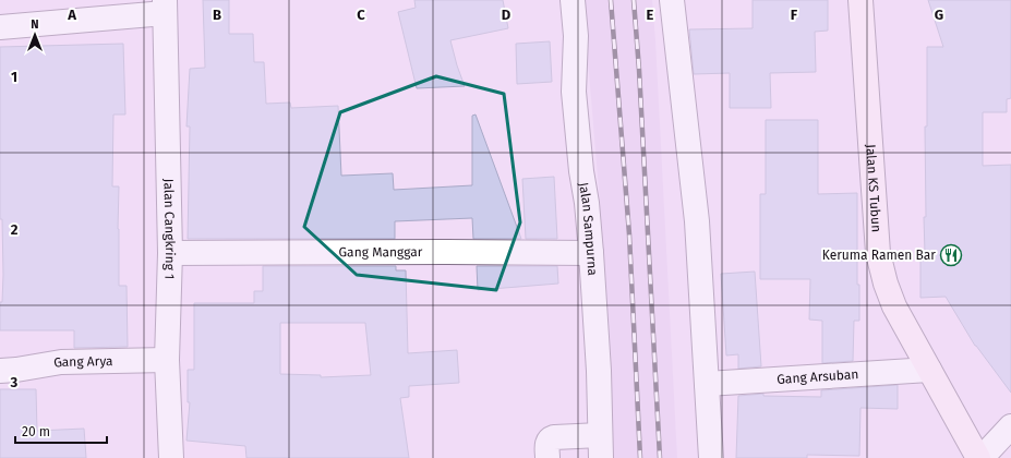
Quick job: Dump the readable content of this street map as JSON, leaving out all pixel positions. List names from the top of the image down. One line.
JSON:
{"streets":{"street":["Jalan KS Tubun","Jalan Cangkring 1","Jalan Sampurna","Gang Manggar","Gang Arya","Gang Arsuban"]},"crossings":[["Jalan KS Tubun","Gang Arsuban"],["Jalan Cangkring 1","Gang Manggar"],["Jalan Cangkring 1","Gang Arya"],["Jalan Sampurna","Gang Manggar"]],"places":{"restaurant":["Keruma Ramen Bar"]},"scale_bar":"20 m","north":"top","grid":{"columns":["A","B","C","D","E","F","G"],"rows":["1","2","3"]}}
